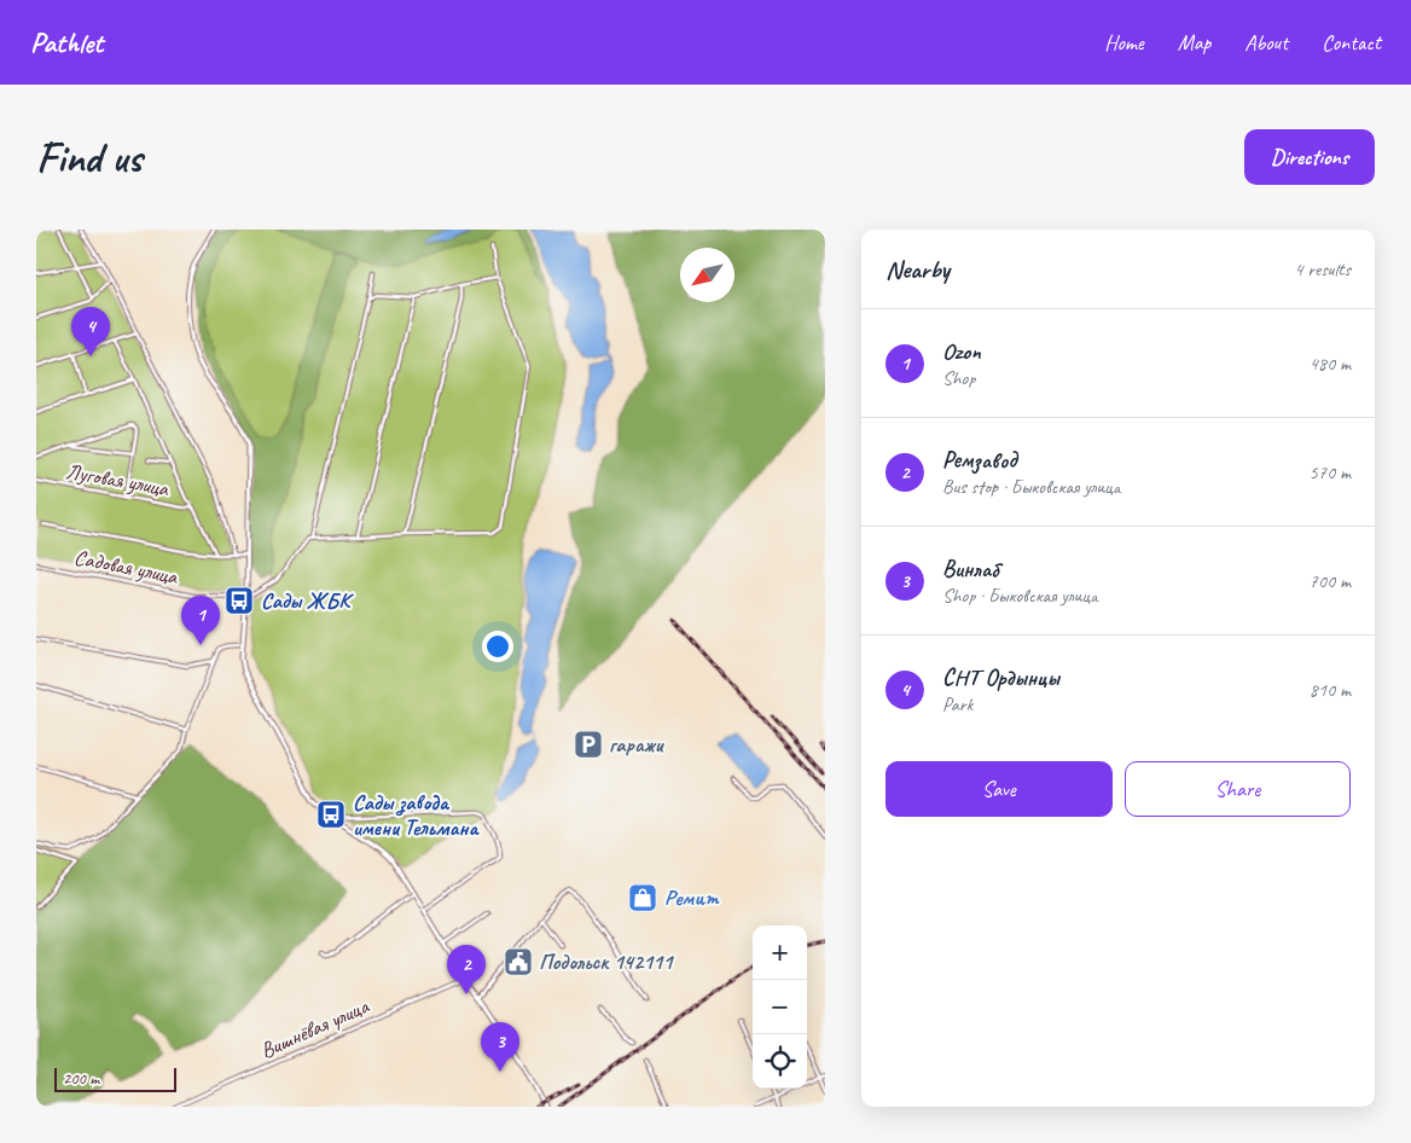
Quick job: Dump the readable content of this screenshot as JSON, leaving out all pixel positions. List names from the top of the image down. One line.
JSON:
{"streets":{"street":["Луговая улица","Садовая улица","Вишнёвая улица"]},"places":{"bus stop":["Сады ЖБК","Сады завода имени Тельмана"],"parking":["гаражи"],"shop":["Ремит"],"public building":["Подольск 142111"]},"scale_bar":"200 m","north":"bottom left","page":{"header":"Pathlet","nav":["Home","Map","About","Contact"],"buttons":["Directions",["Save","Share"]],"title":"Find us","heading":["Nearby","4 results"],"pins":["4","1","2","3"],"list":[{"mark":"1","name":"Ozon","note":"Shop","value":"480 m"},{"mark":"2","name":"Ремзавод","note":"Bus stop · Быковская улица","value":"570 m"},{"mark":"3","name":"Винлаб","note":"Shop · Быковская улица","value":"700 m"},{"mark":"4","name":"СНТ Ордынцы","note":"Park","value":"810 m"}],"map_buttons":["+","−"],"scale":"200 m"}}
